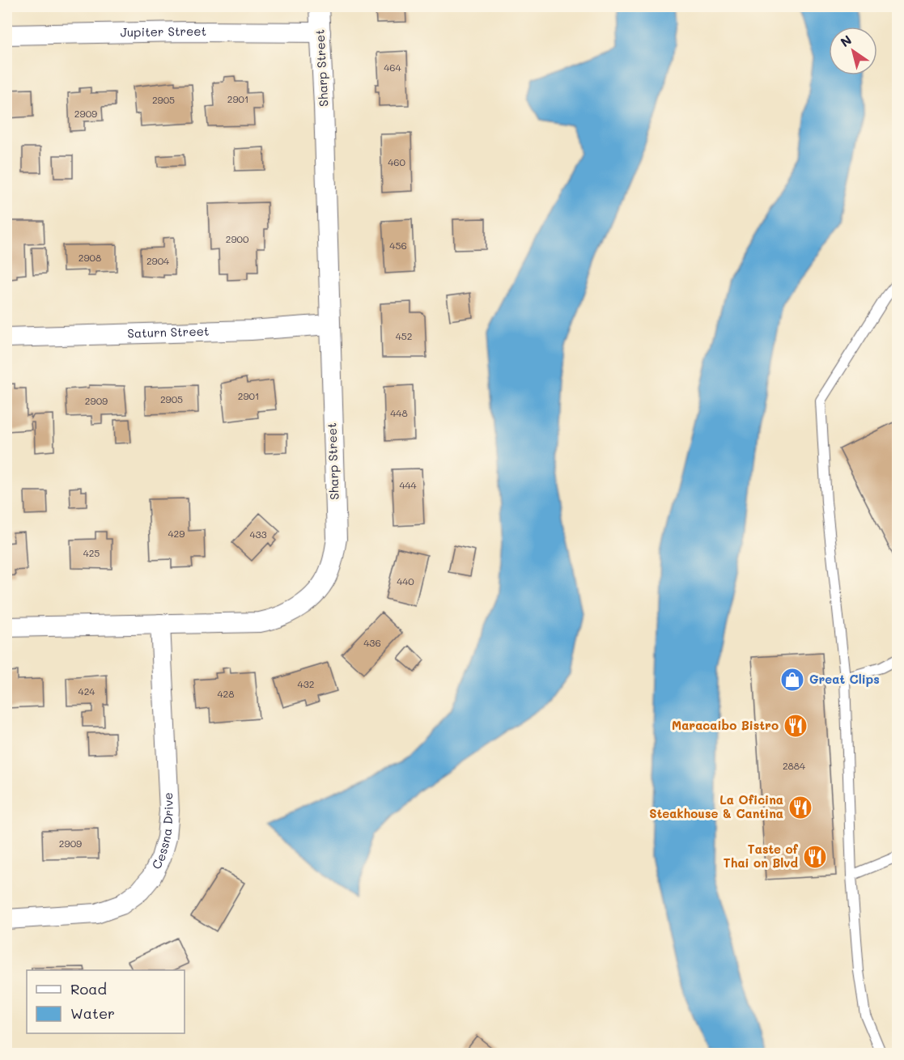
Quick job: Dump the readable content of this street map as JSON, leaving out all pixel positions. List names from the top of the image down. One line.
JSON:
{"streets":{"street":["Jupiter Street","Sharp Street","Saturn Street","Cessna Drive"]},"crossings":[["Jupiter Street","Sharp Street"],["Sharp Street","Saturn Street"],["Sharp Street","Cessna Drive"]],"places":{"shop":["Great Clips"],"restaurant":["Maracaibo Bistro","La Oficina Steakhouse & Cantina","Taste of Thai on Blvd"]},"house_numbers":["464","2901","2905","2909","460","2900","456","2908","2904","452","2901","2905","2909","448","444","429","433","425","440","436","432","424","428","2884","2909"],"legend":["Road","Water"],"north":"top left"}
